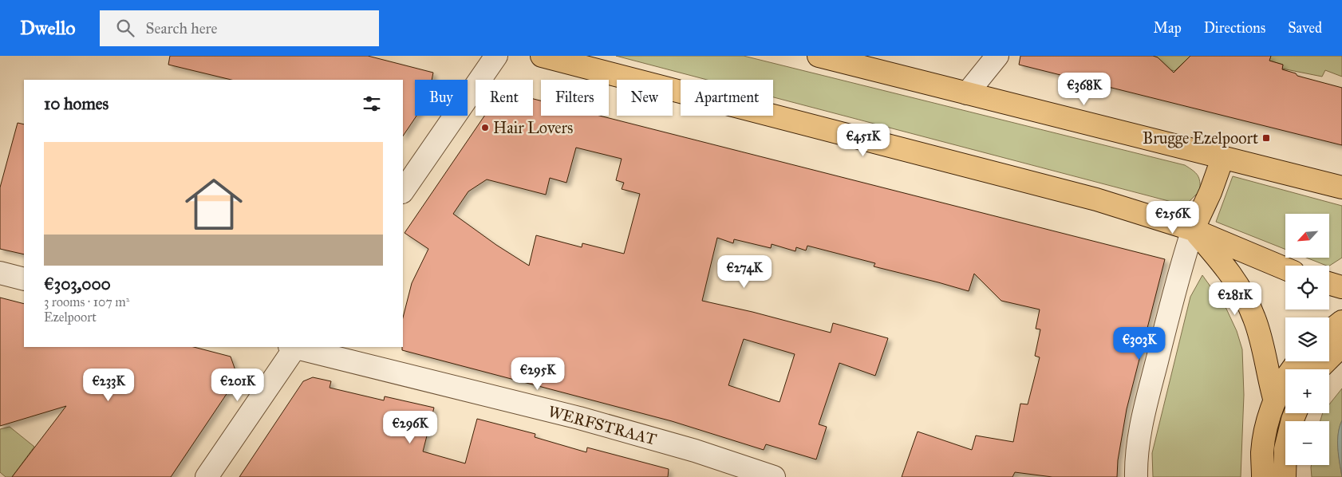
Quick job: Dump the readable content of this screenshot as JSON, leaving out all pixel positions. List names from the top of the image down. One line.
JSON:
{"streets":{"street":["WERFSTRAAT"]},"places":{"other":["Hair Lovers"],"transit":["Brugge Ezelpoort"]},"north":"bottom left","page":{"header":"Dwello","search":"Search here","nav":["Map","Directions","Saved"],"price":["€368K","€451K","€256K","€274K","€281K","€303K","€295K","€233K","€201K","€296K"],"chip":["Buy","Rent","Filters","New","Apartment"],"heading":"10 homes","list":[{"name":"€303,000","note":"3 rooms · 107 m² · Ezelpoort"}],"map_buttons":["+","−"]}}
